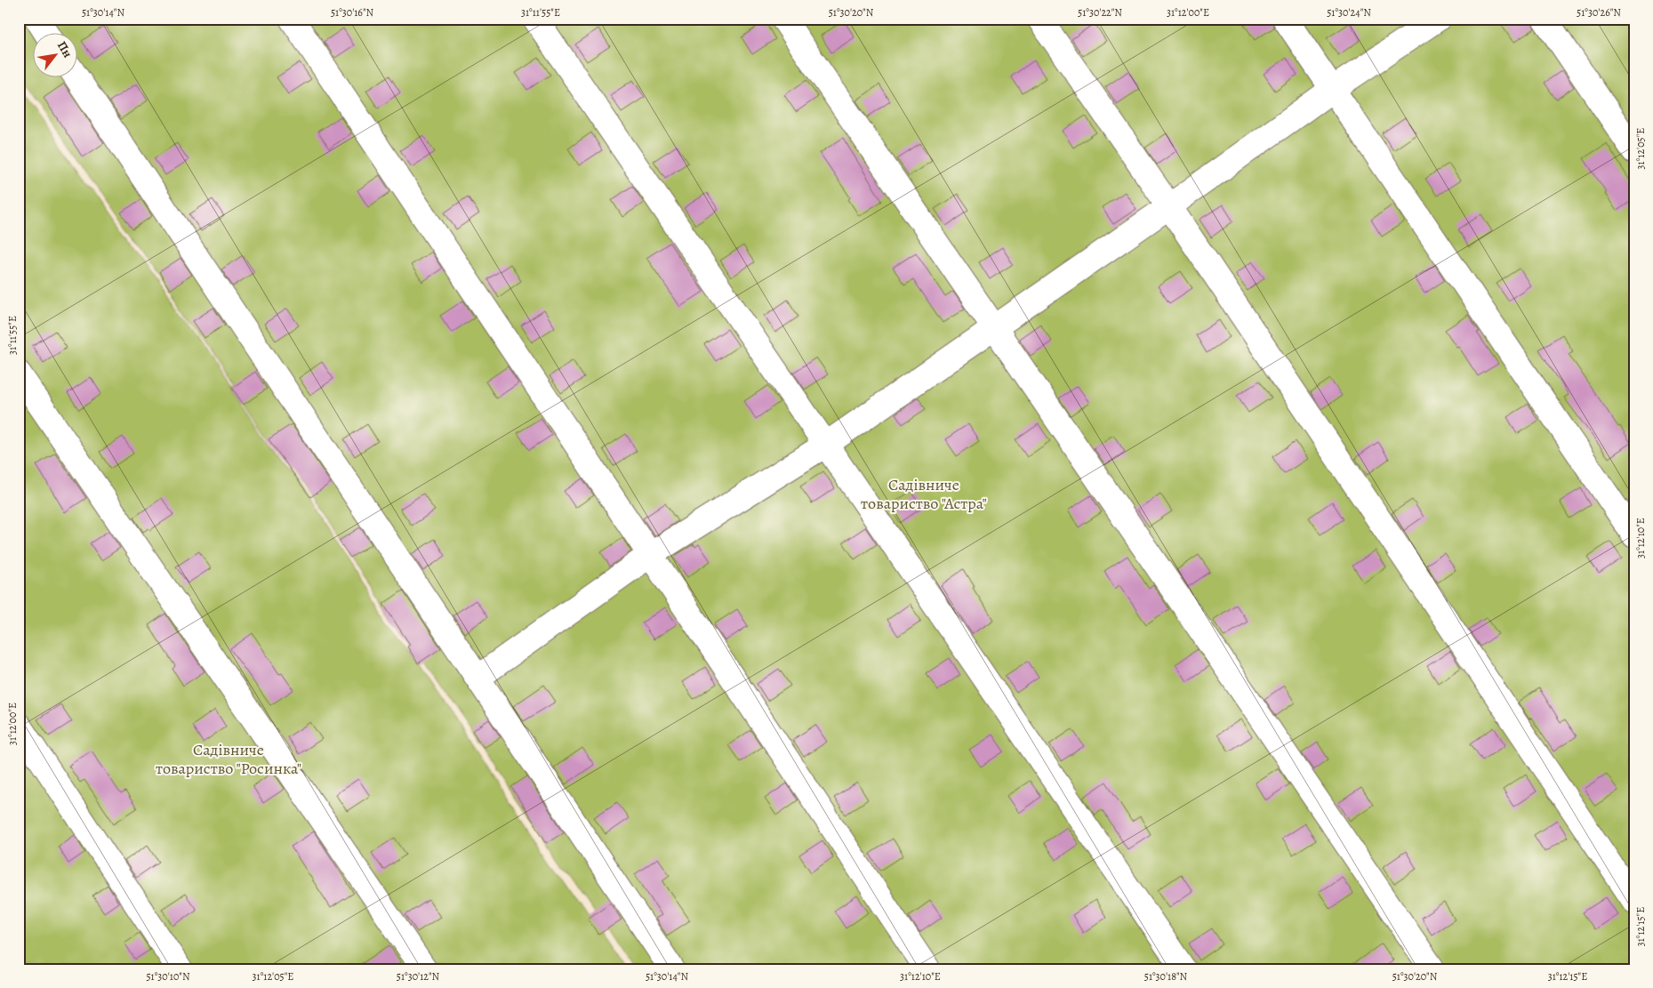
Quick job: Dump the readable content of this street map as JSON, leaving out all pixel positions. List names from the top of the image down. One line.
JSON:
{"parks":["Садівниче товариство \"Астра\"","Садівниче товариство \"Росинка\""],"north":"top right","coordinates":["51°30'14\"N","51°30'16\"N","31°11'55\"E","51°30'20\"N","51°30'22\"N","31°12'00\"E","51°30'24\"N","51°30'26\"N","31°12'05\"E","31°12'10\"E","31°12'15\"E","51°30'10\"N","51°30'12\"N","51°30'18\"N"]}
